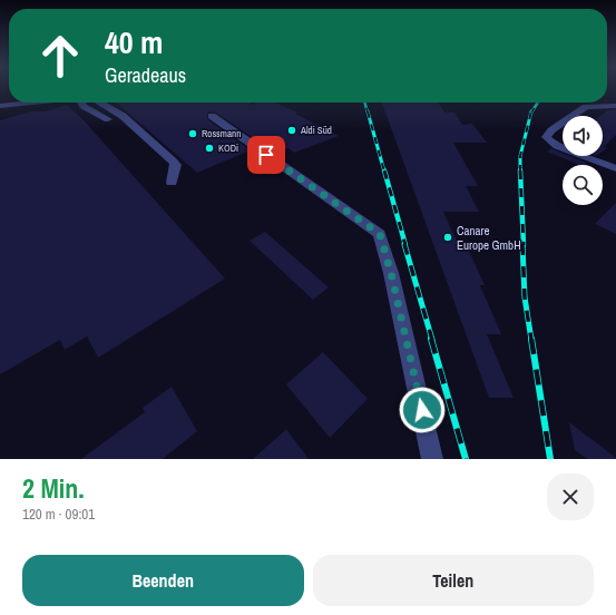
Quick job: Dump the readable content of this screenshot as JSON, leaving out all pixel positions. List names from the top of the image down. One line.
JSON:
{"places":["Aldi Süd","Rossmann","KODi","Canare Europe GmbH"],"page":{"turn":["40 m","Geradeaus"],"heading":["2 Min.","120 m · 09:01"],"buttons":["Beenden","Teilen"]}}
